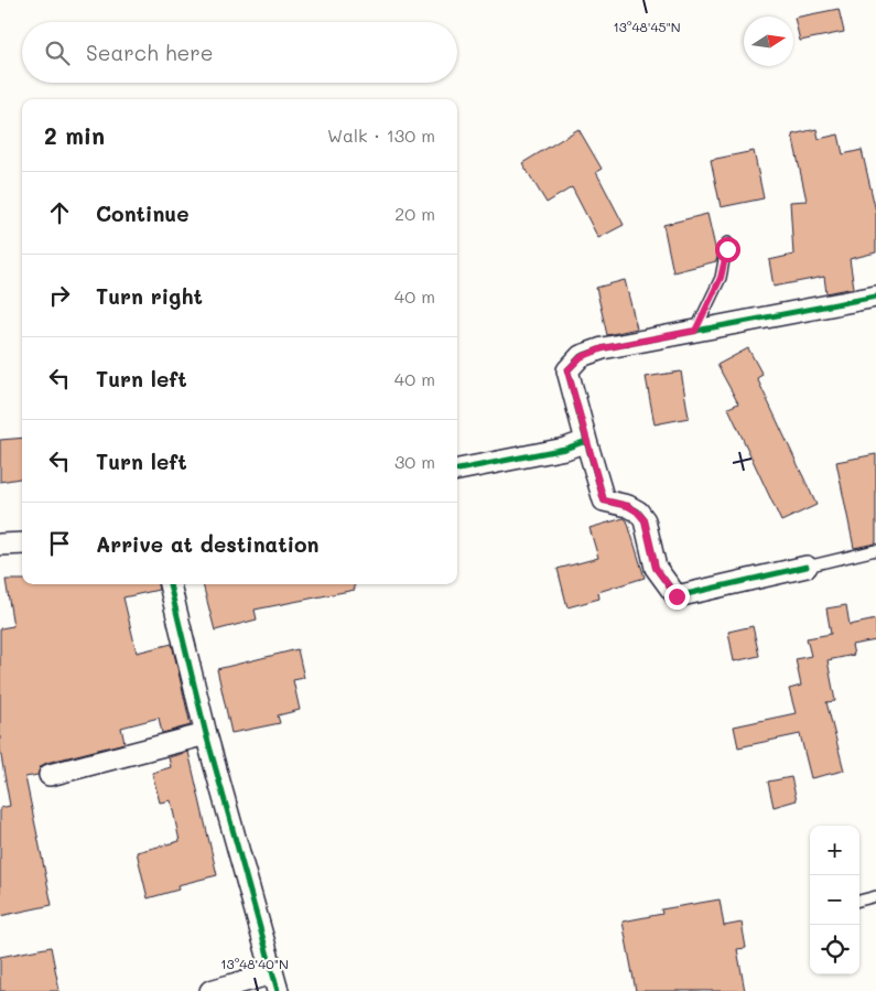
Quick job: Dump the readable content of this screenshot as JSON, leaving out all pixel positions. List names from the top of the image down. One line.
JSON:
{"north":"right","page":{"search":"Search here","heading":["2 min","Walk · 130 m"],"list":[["Continue","20 m"],["Turn right","40 m"],["Turn left","40 m"],["Turn left","30 m"],"Arrive at destination"],"map_buttons":["+","−"]},"coordinates":["13°48'45\"N","13°48'40\"N"]}
